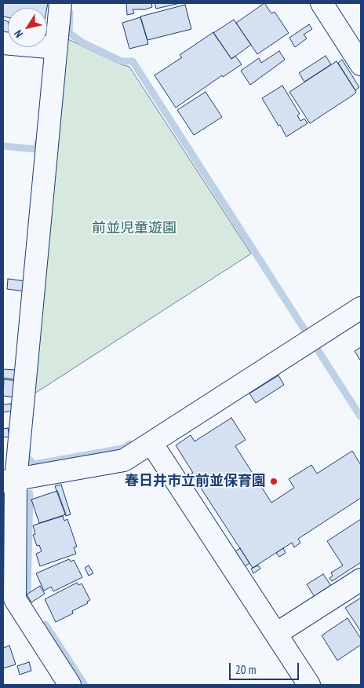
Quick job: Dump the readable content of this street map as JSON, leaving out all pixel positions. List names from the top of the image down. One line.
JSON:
{"parks":["前並児童遊園"],"places":["春日井市立前並保育園"],"scale_bar":"20 m","north":"bottom left"}
